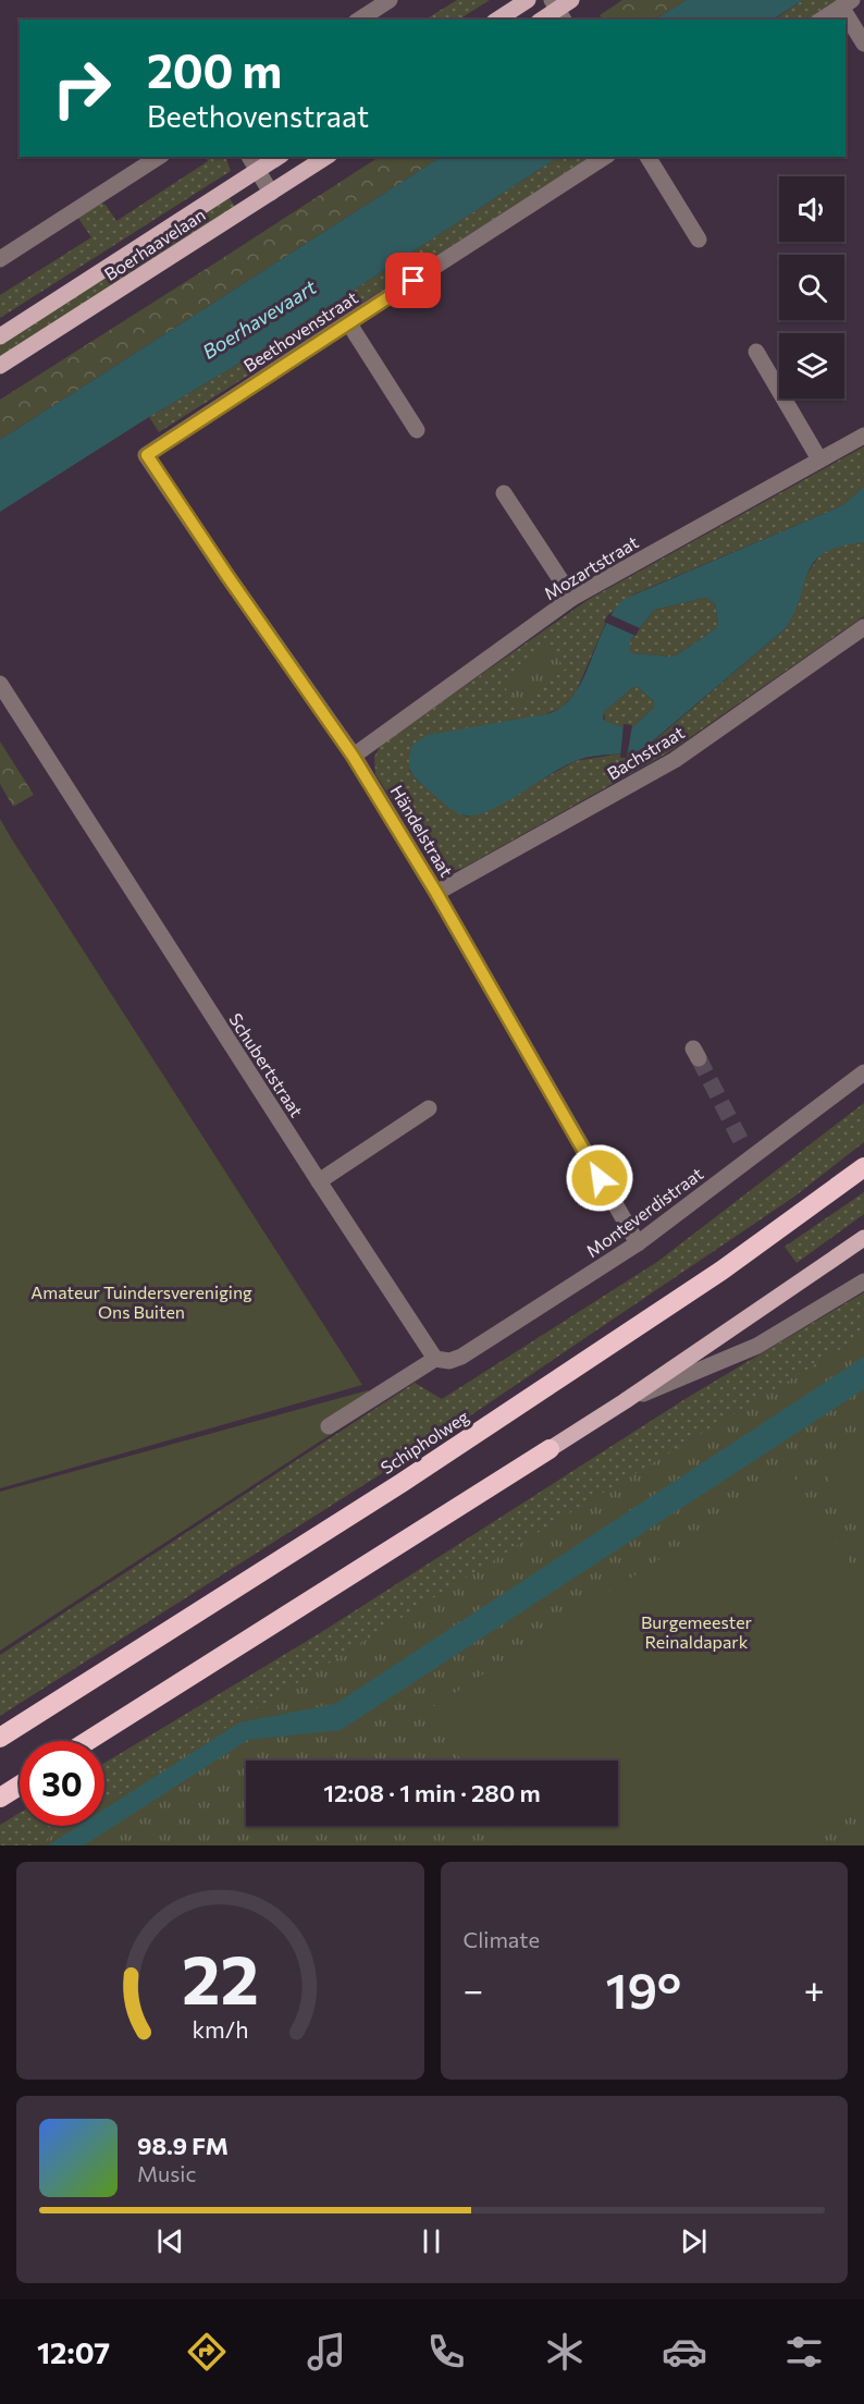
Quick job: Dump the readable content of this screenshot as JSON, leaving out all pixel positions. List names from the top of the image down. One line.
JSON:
{"streets":{"highway":["Schipholweg"],"main road":["Boerhaavelaan"],"street":["Beethovenstraat","Mozartstraat","Bachstraat","Händelstraat","Schubertstraat","Monteverdistraat"]},"crossings":[["Beethovenstraat","Händelstraat"],["Mozartstraat","Händelstraat"],["Bachstraat","Händelstraat"],["Händelstraat","Monteverdistraat"],["Schubertstraat","Monteverdistraat"]],"water":["Boerhavevaart"],"parks":["Amateur Tuindersvereniging Ons Buiten","Burgemeester Reinaldapark"],"page":{"turn":["200 m","Beethovenstraat"],"limit":"30","trip":"12:08 · 1 min · 280 m","tile":"Climate","heat":["−","19°","+"],"song":["98.9 FM","Music"],"tabs":"12:07","gauge":["22","km/h"]}}
